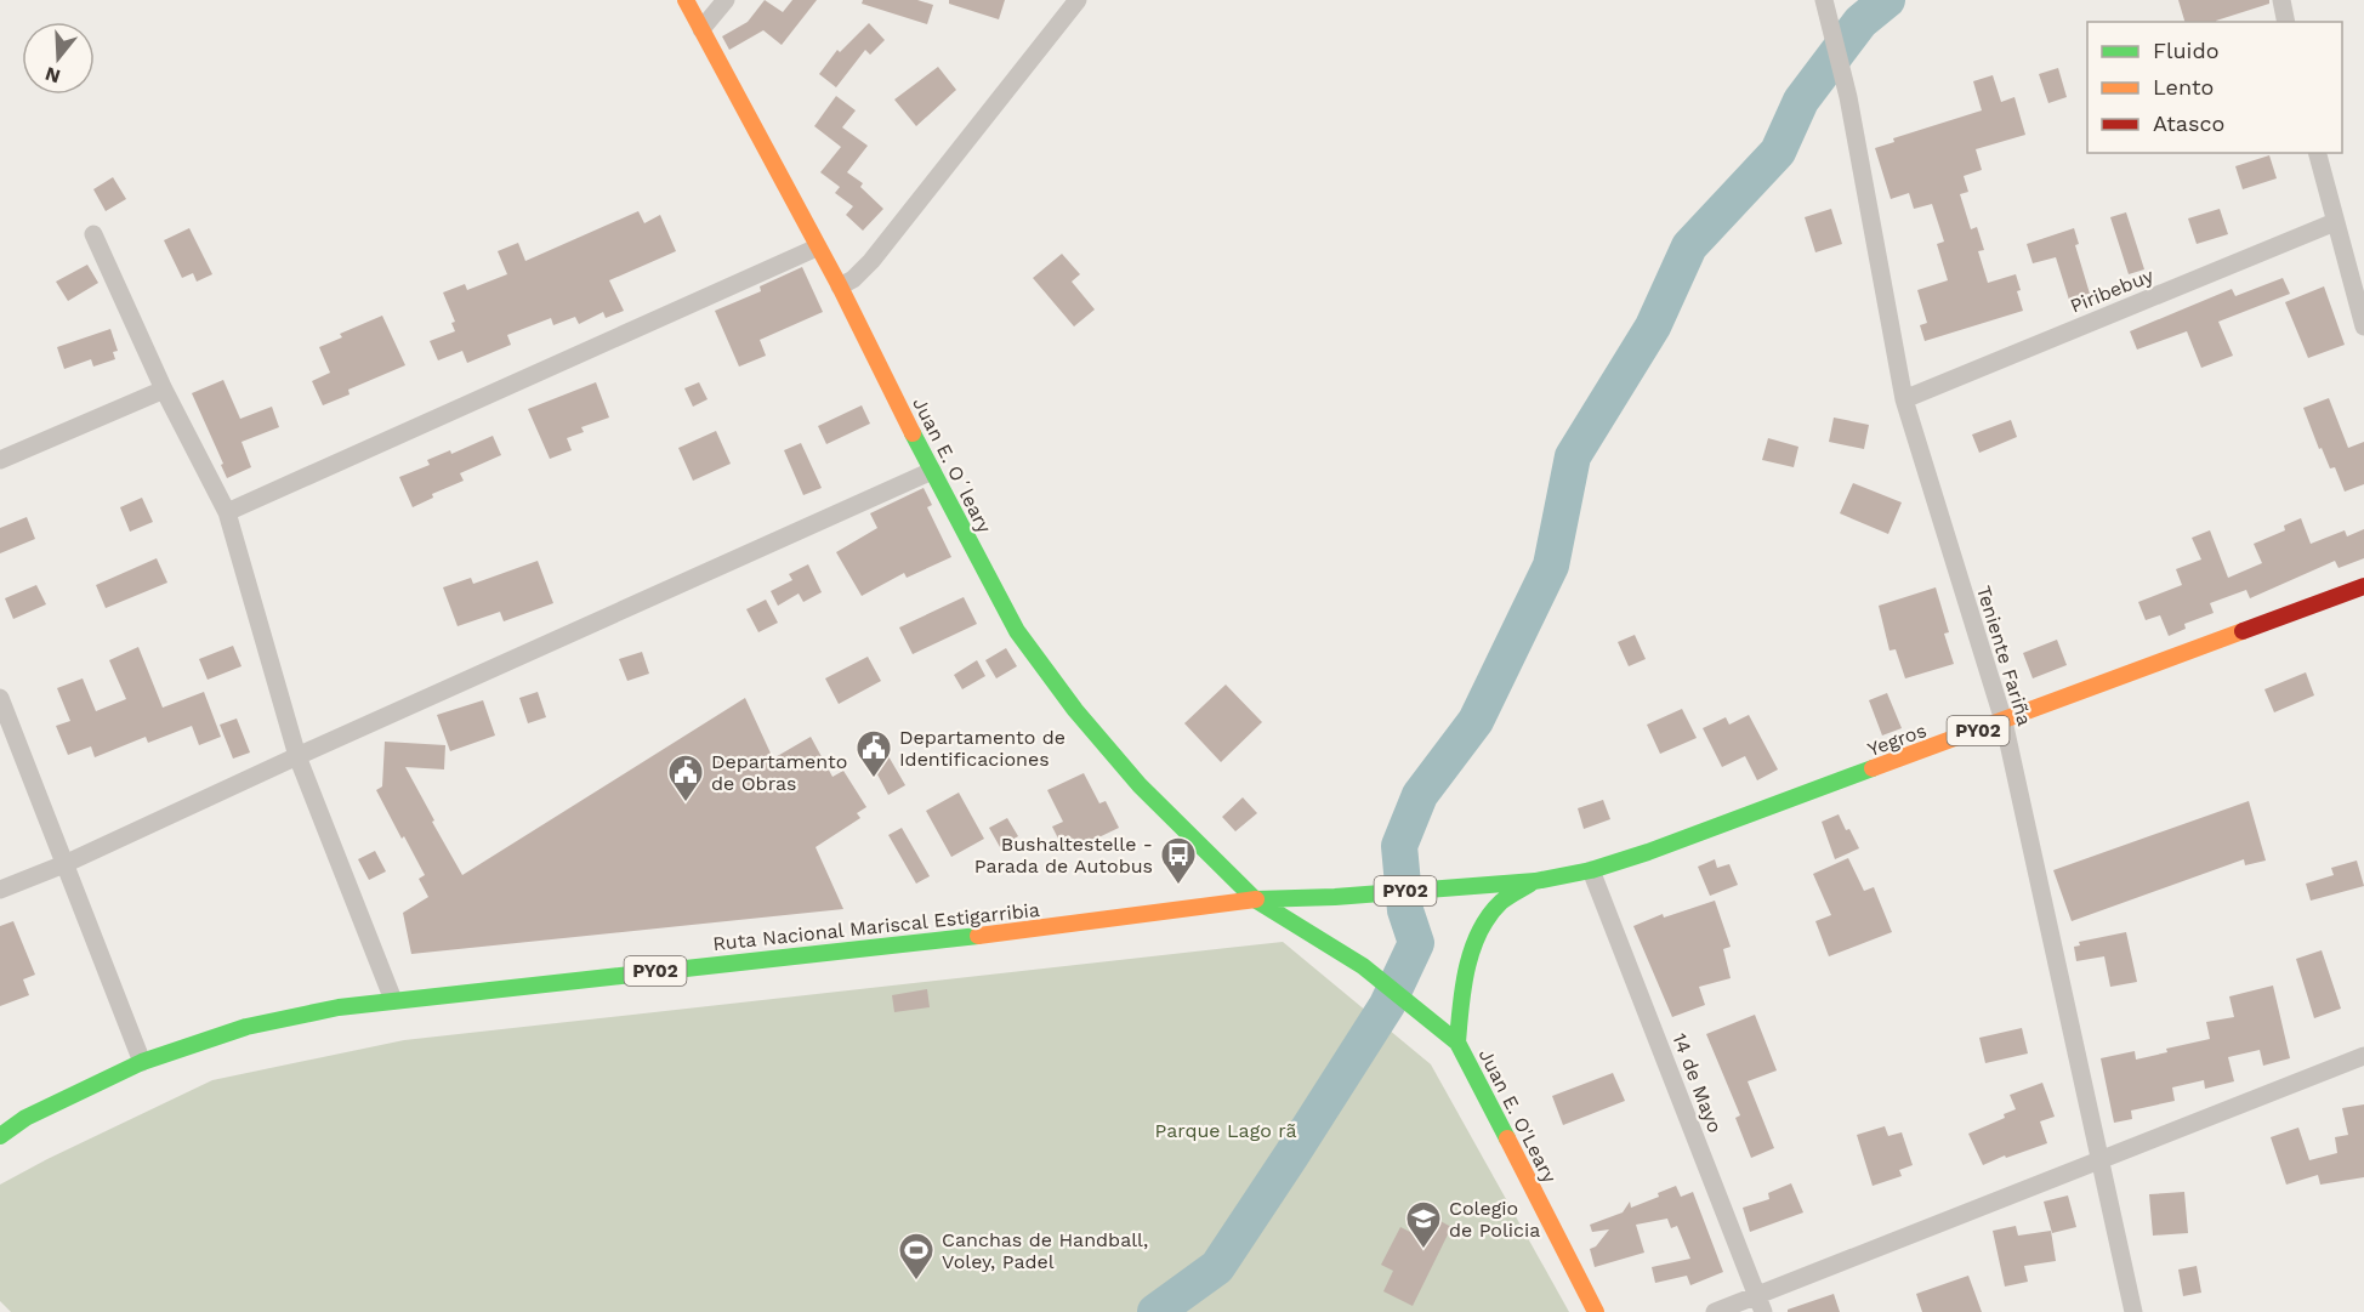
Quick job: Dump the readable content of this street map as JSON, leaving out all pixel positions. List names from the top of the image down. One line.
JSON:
{"streets":{"main road":["Juan E. O´leary","PY02","Yegros","Ruta Nacional Mariscal Estigarribia","Juan E. O'Leary"],"street":["Piribebuy","Teniente Fariña","14 de Mayo"]},"crossings":[["Piribebuy","Teniente Fariña"],["Juan E. O´leary","Ruta Nacional Mariscal Estigarribia"],["Juan E. O´leary","Juan E. O'Leary"],["Teniente Fariña","Yegros"],["Yegros","Ruta Nacional Mariscal Estigarribia"],["Yegros","14 de Mayo"],["Ruta Nacional Mariscal Estigarribia","Juan E. O'Leary"]],"parks":["Parque Lago rã"],"places":{"public building":["Departamento de Identificaciones","Departamento de Obras"],"bus stop":["Bushaltestelle - Parada de Autobus"],"school or university":["Colegio de Policia"],"sports":["Canchas de Handball, Voley, Padel"]},"legend":["Fluido","Lento","Atasco"],"north":"bottom"}
